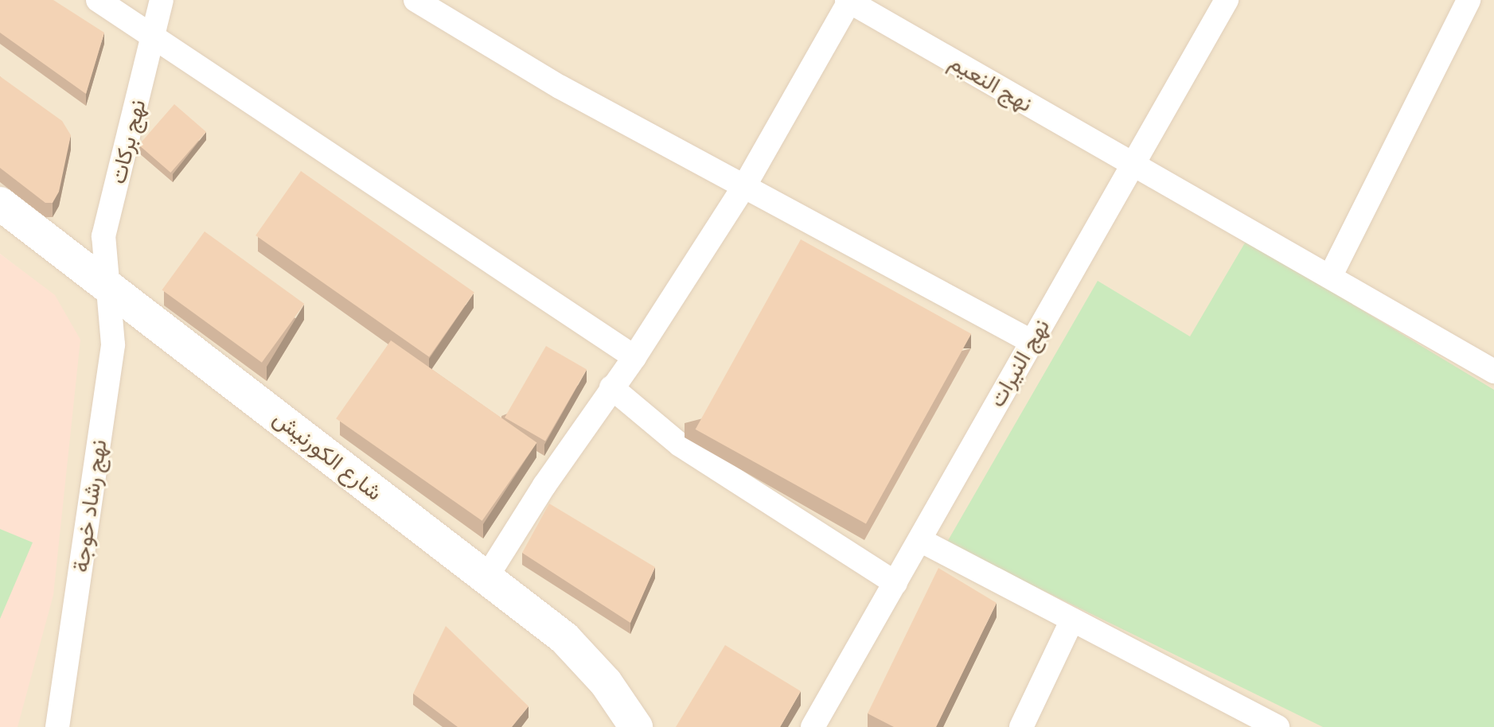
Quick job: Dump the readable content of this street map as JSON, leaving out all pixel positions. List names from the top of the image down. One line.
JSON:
{"streets":{"main road":["شارع الكورنيش"],"street":["نهج النعيم","نهج بركات","نهج النيرات","نهج رشاد خوجة"]},"crossings":[["نهج النعيم","نهج النيرات"],["نهج بركات","شارع الكورنيش"],["نهج بركات","نهج رشاد خوجة"],["شارع الكورنيش","نهج رشاد خوجة"]]}
